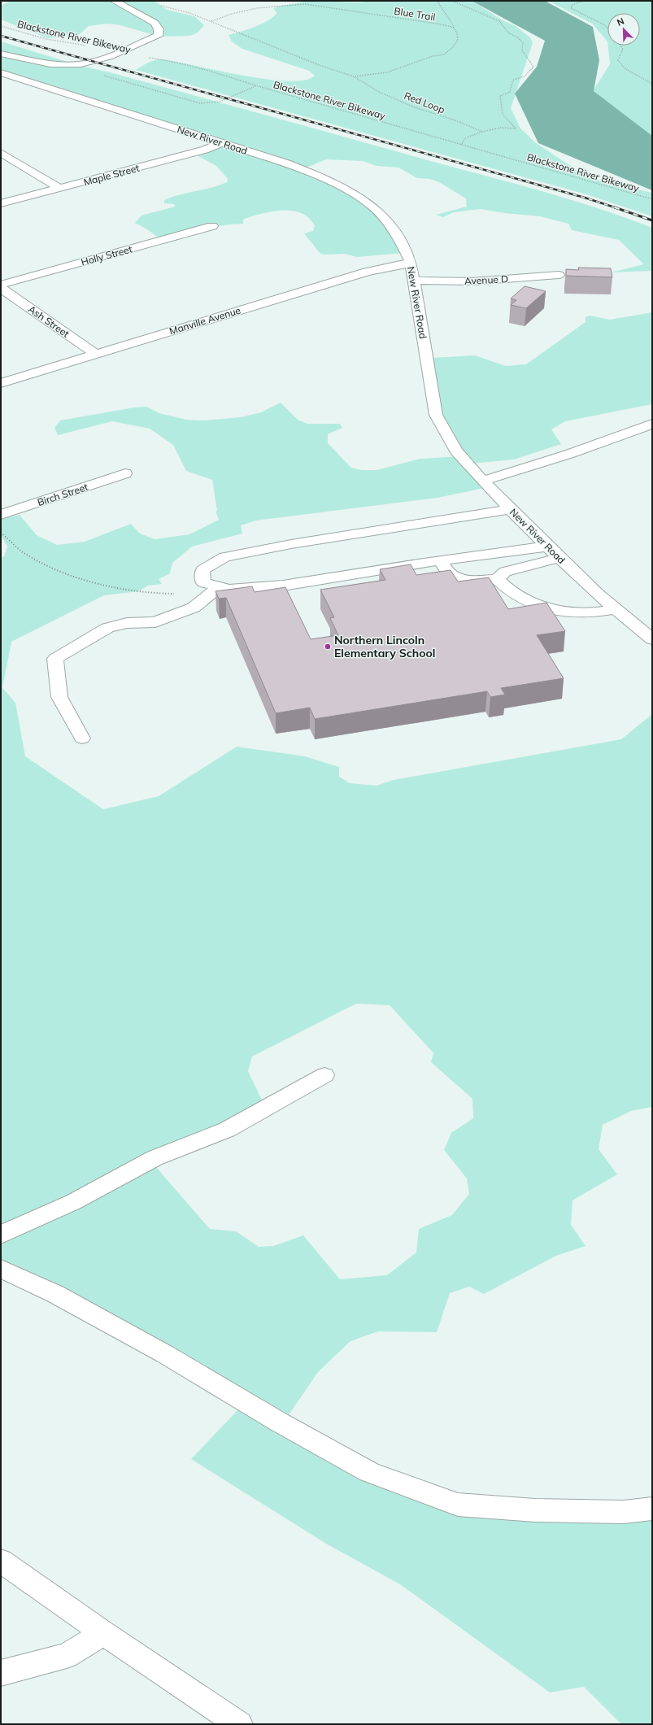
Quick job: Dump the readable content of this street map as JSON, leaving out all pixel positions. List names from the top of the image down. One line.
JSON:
{"streets":{"street":["New River Road","Maple Street","Holly Street","Avenue D","Manville Avenue","Ash Street","Birch Street"],"path":["Blue Trail","Blackstone River Bikeway","Red Loop"]},"crossings":[["Blue Trail","Red Loop"],["New River Road","Maple Street"],["New River Road","Avenue D"],["New River Road","Manville Avenue"],["Manville Avenue","Ash Street"]],"places":["Northern Lincoln Elementary School"],"north":"top left"}
